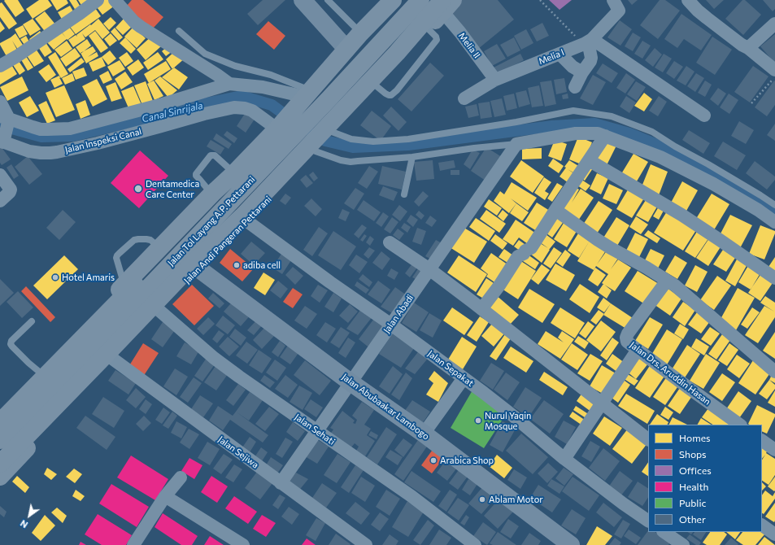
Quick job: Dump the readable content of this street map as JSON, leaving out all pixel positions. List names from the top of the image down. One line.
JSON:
{"streets":{"highway":["Jalan Tol Layang A.P. Pettarani","Jalan Andi Pangeran Pettarani"],"street":["Melia II","Melia I","Jalan Inspeksi Canal","Jalan Abadi","Jalan Sepakat","Jalan Drs. Aruddin Hasan","Jalan Abubaakar Lambogo","Jalan Sehati","Jalan Sejiwa"]},"crossings":[["Melia II","Melia I"],["Melia II","Jalan Andi Pangeran Pettarani"],["Jalan Andi Pangeran Pettarani","Jalan Sepakat"],["Jalan Andi Pangeran Pettarani","Jalan Abubaakar Lambogo"],["Jalan Andi Pangeran Pettarani","Jalan Sehati"],["Jalan Andi Pangeran Pettarani","Jalan Sejiwa"],["Jalan Abadi","Jalan Sepakat"],["Jalan Abadi","Jalan Abubaakar Lambogo"],["Jalan Abadi","Jalan Sehati"],["Jalan Abadi","Jalan Sejiwa"]],"water":["Canal Sinrijala"],"places":["Dentamedica Care Center","adiba cell","Hotel Amaris","Nurul Yaqin Mosque","Arabica Shop","Ablam Motor"],"legend":["Homes","Shops","Offices","Health","Public","Other"],"north":"bottom left"}
